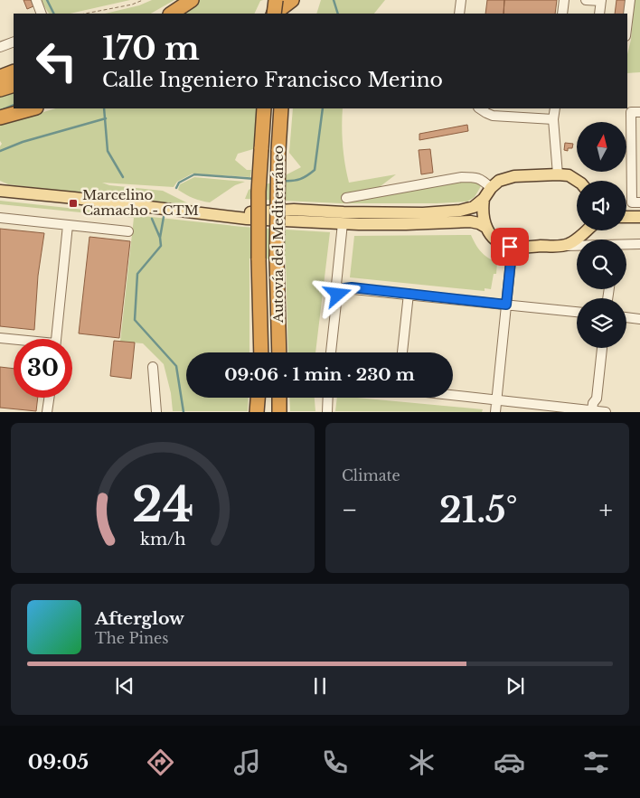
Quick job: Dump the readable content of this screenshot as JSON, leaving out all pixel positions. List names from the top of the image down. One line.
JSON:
{"streets":{"highway":["Autovía del Mediterráneo"]},"places":{"transit":["Marcelino Camacho - CTM"]},"north":"top","page":{"turn":["170 m","Calle Ingeniero Francisco Merino"],"limit":"30","trip":"09:06 · 1 min · 230 m","tile":"Climate","heat":["−","21.5°","+"],"song":["Afterglow","The Pines"],"tabs":"09:05","gauge":["24","km/h"]}}
